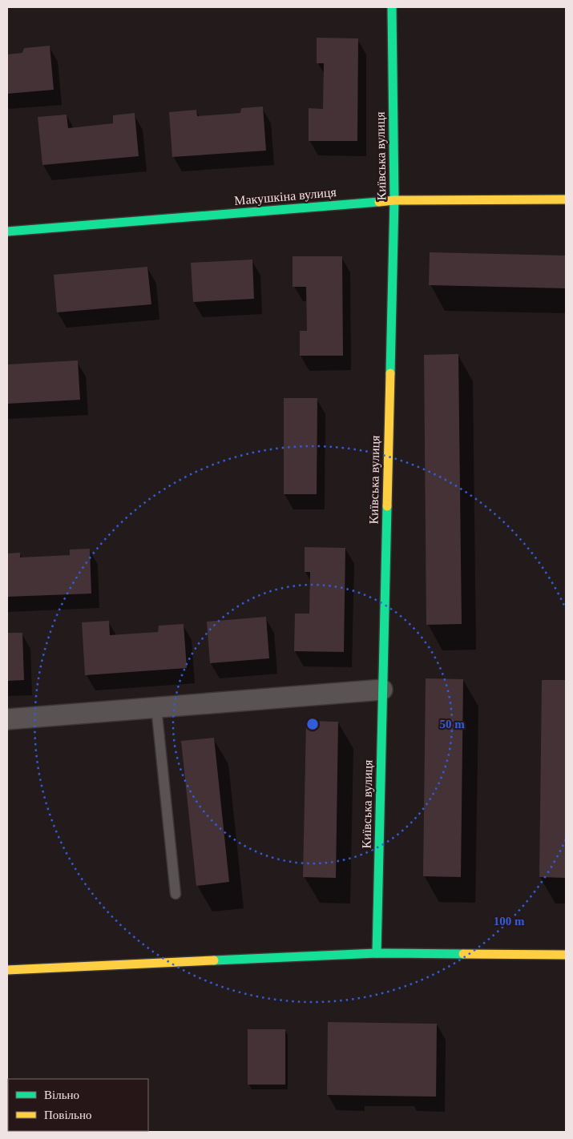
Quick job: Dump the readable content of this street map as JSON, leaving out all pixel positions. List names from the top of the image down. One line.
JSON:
{"streets":{"street":["Київська вулиця","Макушкіна вулиця"]},"crossings":[["Київська вулиця","Макушкіна вулиця"]],"legend":["Вільно","Повільно"],"rings":["50 m","100 m"]}
